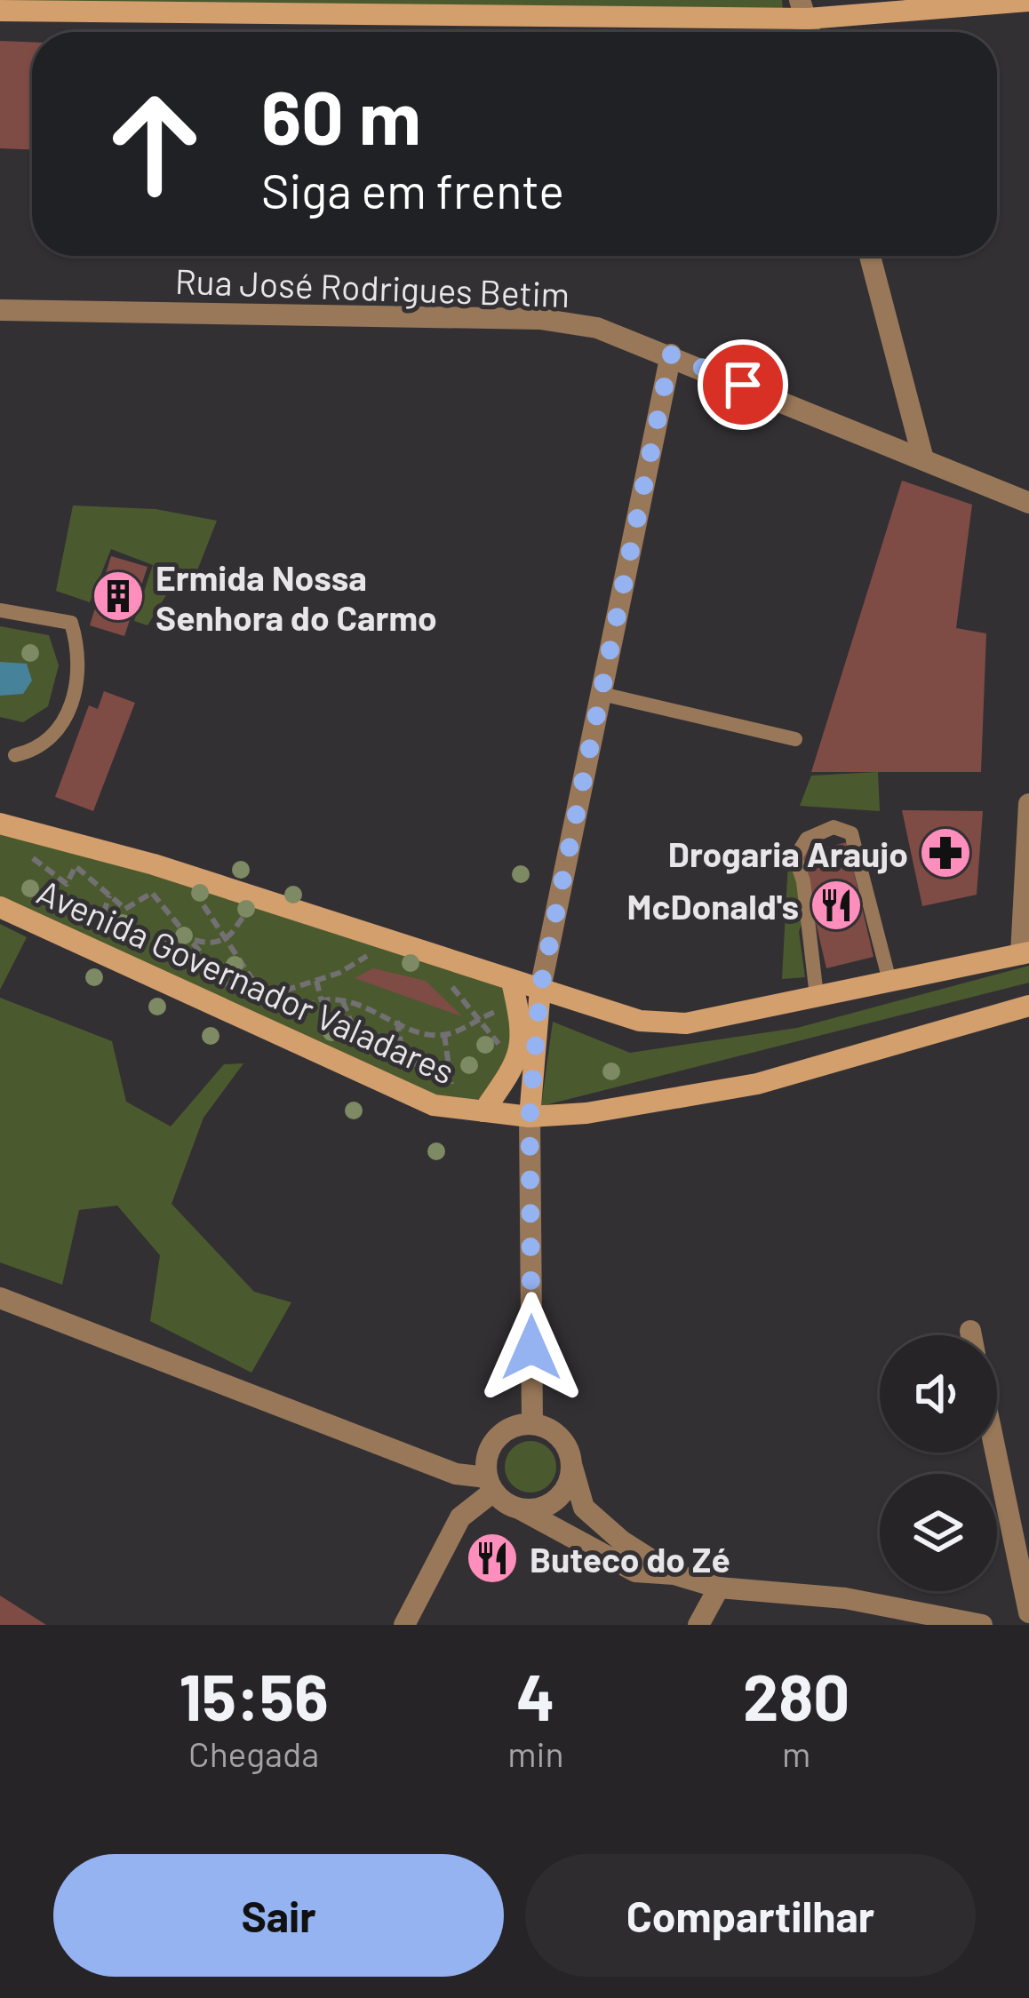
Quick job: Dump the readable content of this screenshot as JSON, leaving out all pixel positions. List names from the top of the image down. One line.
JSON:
{"streets":{"street":["Rua José Rodrigues Betim","Avenida Governador Valadares"]},"places":{"building":["Ermida Nossa Senhora do Carmo"],"pharmacy":["Drogaria Araujo"],"restaurant":["McDonald's","Buteco do Zé"]},"page":{"turn":["60 m","Siga em frente"],"eta":["15:56","Chegada","4","min","280","m"],"buttons":["Sair","Compartilhar"]}}
